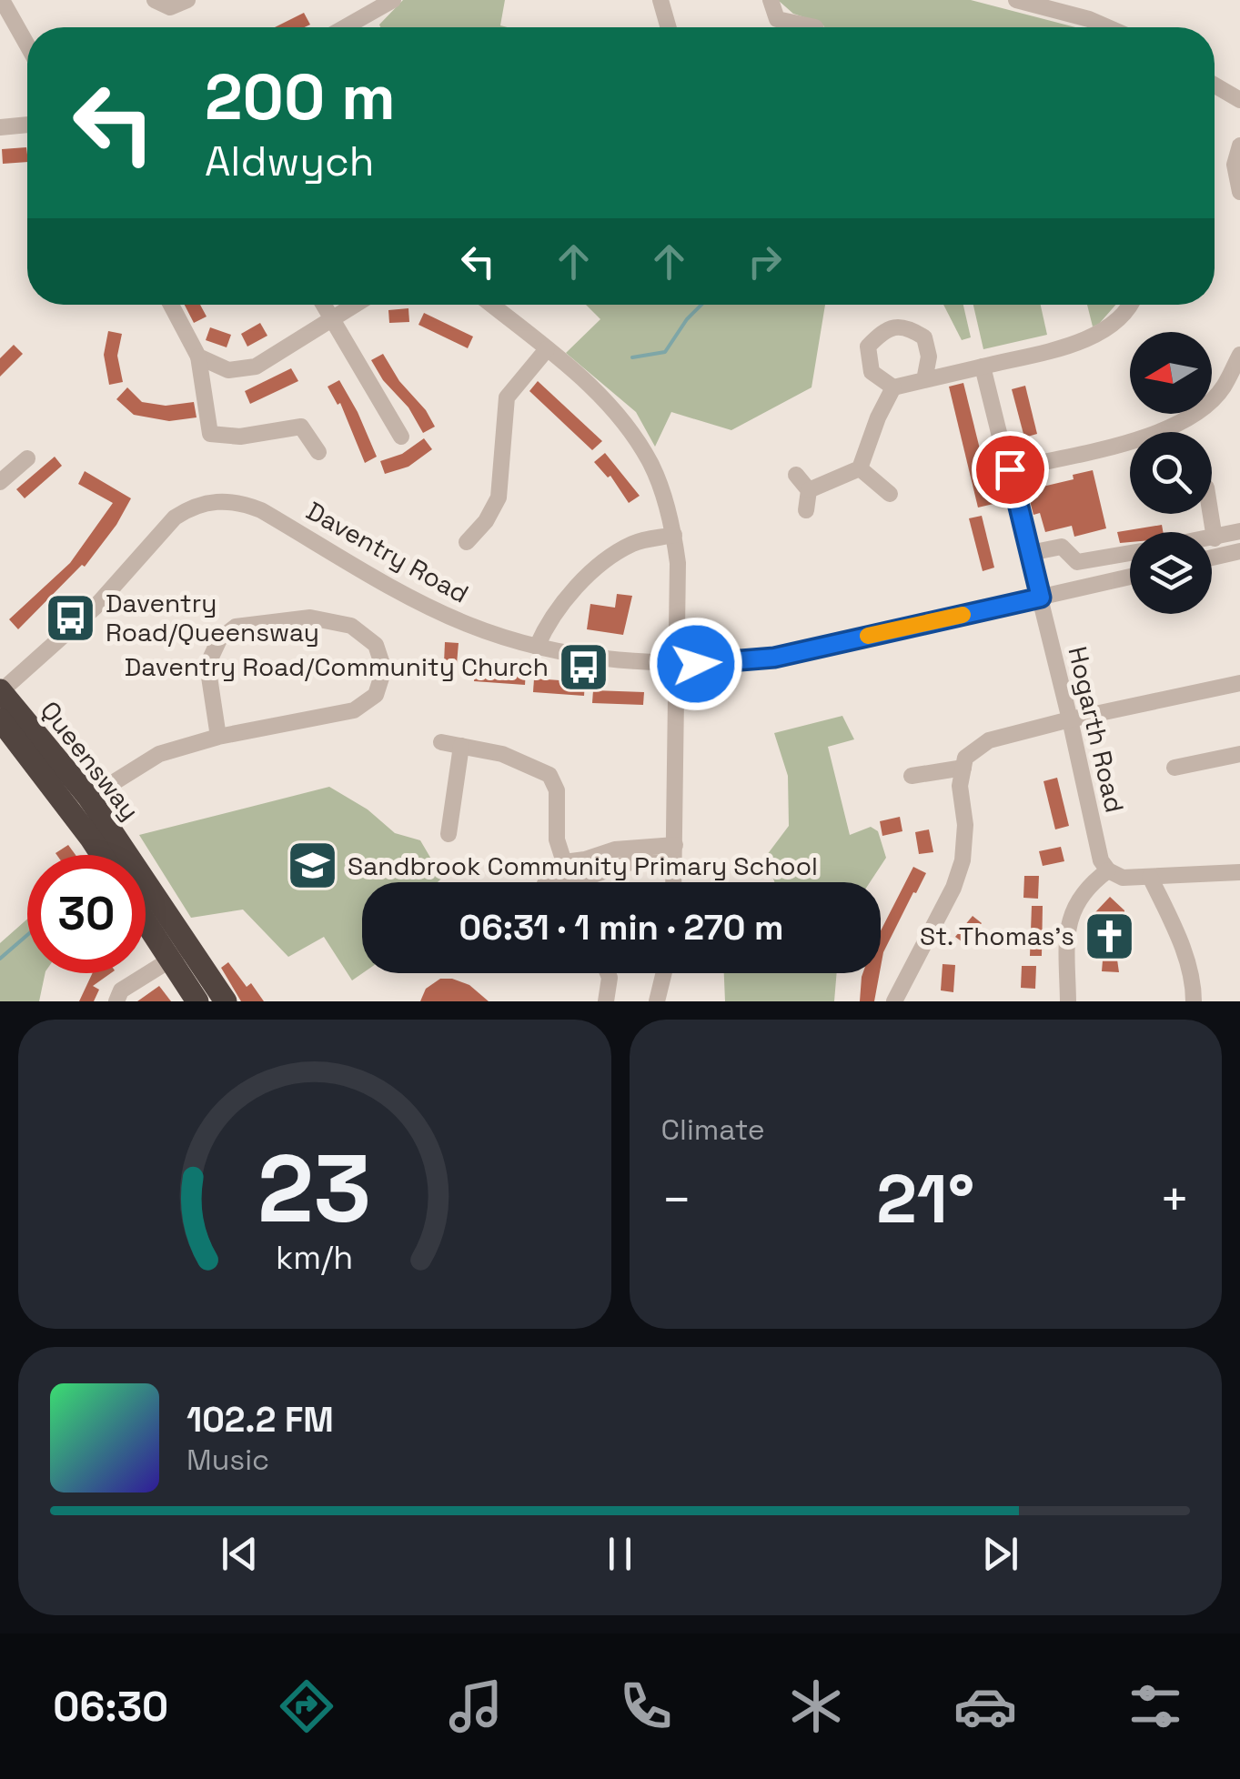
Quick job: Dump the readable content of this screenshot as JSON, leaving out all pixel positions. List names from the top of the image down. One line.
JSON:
{"streets":{"highway":["Queensway"],"street":["Daventry Road","Hogarth Road"]},"crossings":[["Daventry Road","Hogarth Road"],["Daventry Road","Queensway"]],"places":{"bus stop":["Daventry Road/Queensway","Daventry Road/Community Church"],"school or university":["Sandbrook Community Primary School"],"church":["St. Thomas's"]},"north":"left","page":{"turn":["200 m","Aldwych"],"limit":"30","trip":"06:31 · 1 min · 270 m","tile":"Climate","heat":["−","21°","+"],"song":["102.2 FM","Music"],"tabs":"06:30","gauge":["23","km/h"]}}
